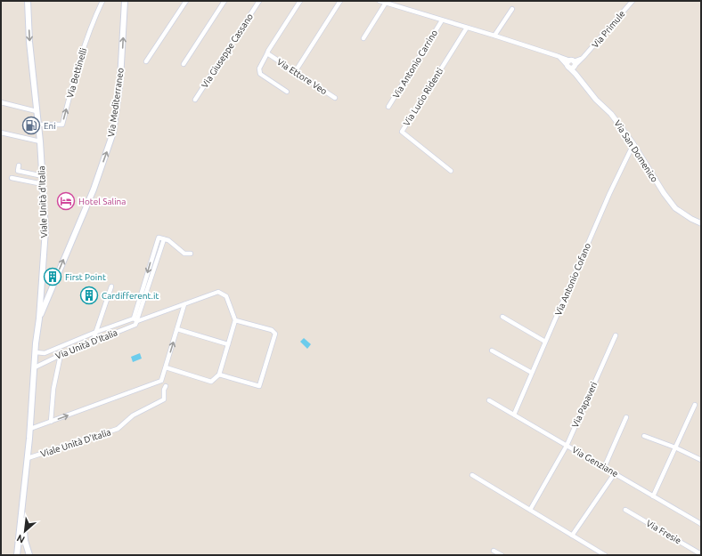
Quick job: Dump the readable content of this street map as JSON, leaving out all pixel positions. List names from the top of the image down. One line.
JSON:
{"streets":{"main road":["Via Mediterraneo","Viale Unità d'Italia"],"street":["Via Primule","Via Giuseppe Cassano","Via Antonio Carrino","Via Bettinelli","Via Ettore Veo","Via Lucio Ridenti","Via San Domenico","Via Antonio Cofano","Via Unità D'Italia","Via Papaveri","Viale Unità D'Italia","Via Genziane","Via Fresie"]},"crossings":[["Via Primule","Via San Domenico"],["Via Antonio Carrino","Via San Domenico"],["Via Bettinelli","Viale Unità d'Italia"],["Via Lucio Ridenti","Via San Domenico"],["Via Mediterraneo","Viale Unità d'Italia"],["Via San Domenico","Via Antonio Cofano"],["Viale Unità d'Italia","Via Unità D'Italia"],["Viale Unità d'Italia","Viale Unità D'Italia"],["Via Antonio Cofano","Via Genziane"],["Via Papaveri","Via Genziane"]],"one_way":["Via Bettinelli","Via Mediterraneo"],"places":{"fuel station":["Eni"],"hotel":["Hotel Salina"],"building":["First Point","Cardifferent.it"]},"north":"bottom left"}
